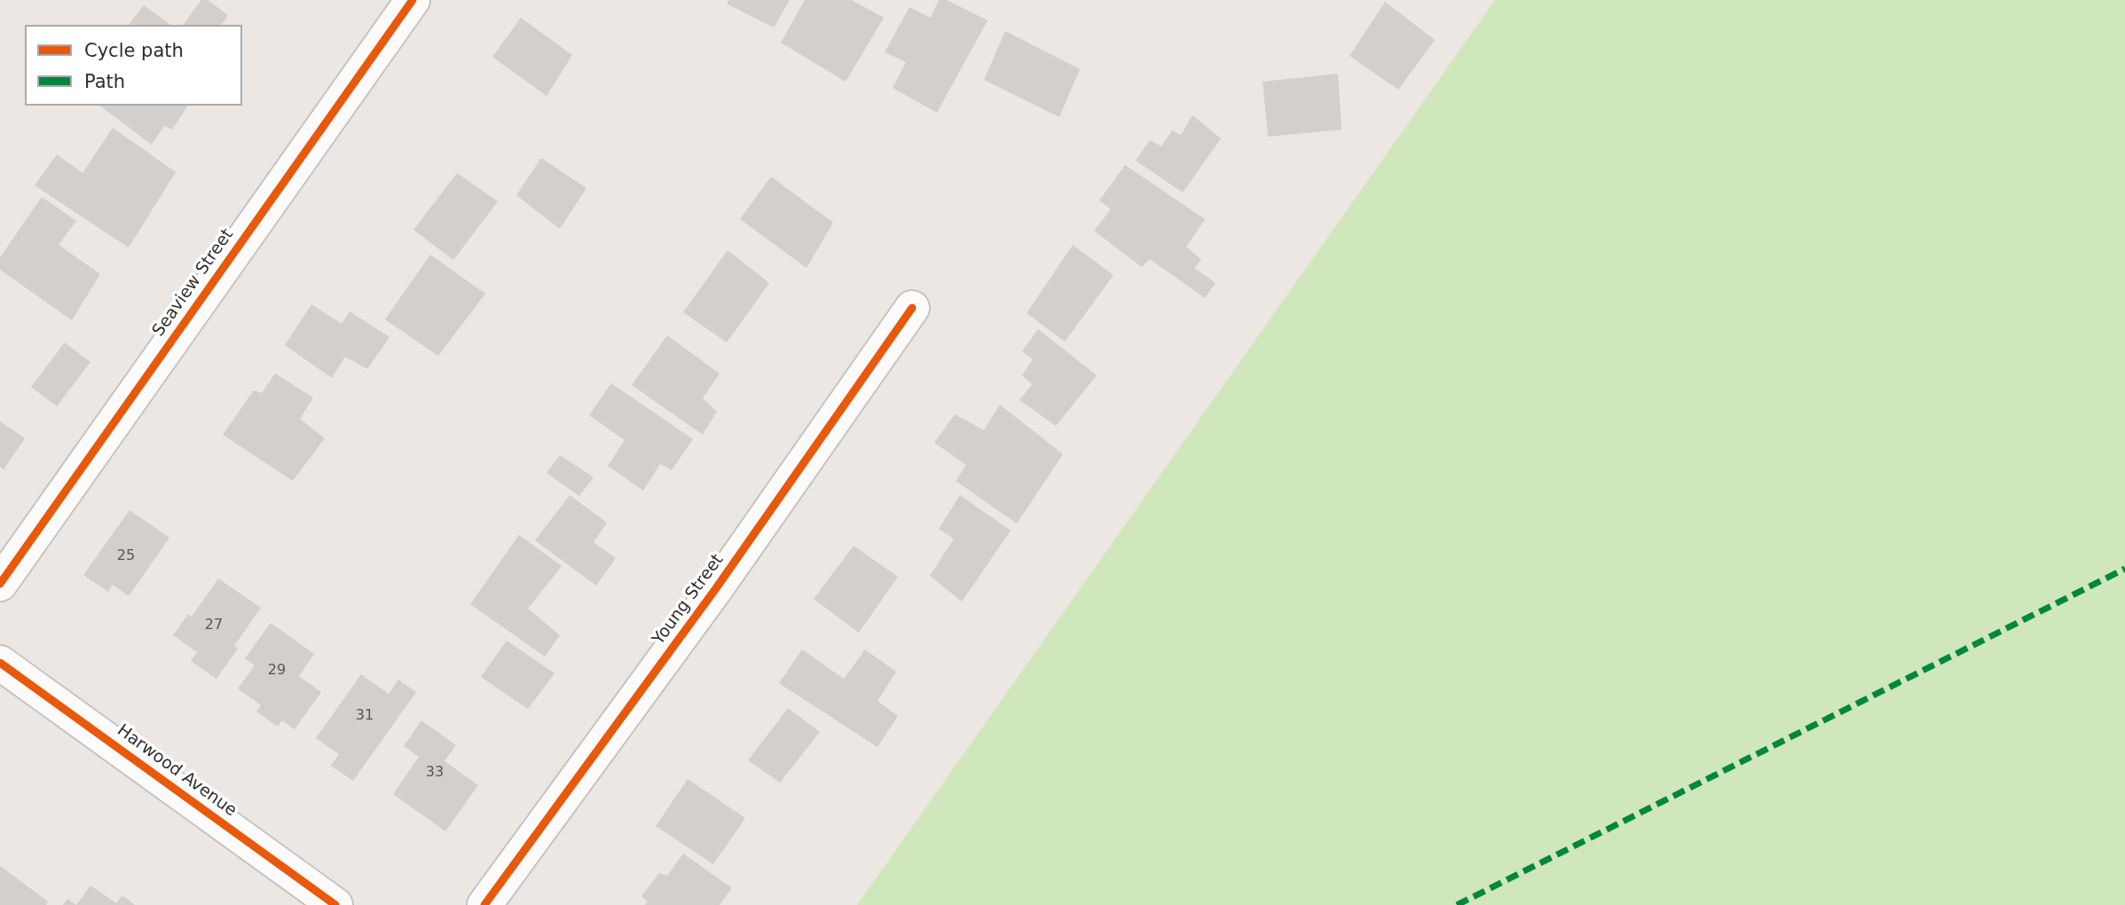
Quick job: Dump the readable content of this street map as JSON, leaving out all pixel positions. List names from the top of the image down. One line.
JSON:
{"streets":{"street":["Seaview Street","Young Street","Harwood Avenue"]},"house_numbers":["25","27","29","31","33"],"legend":["Cycle path","Path"]}
